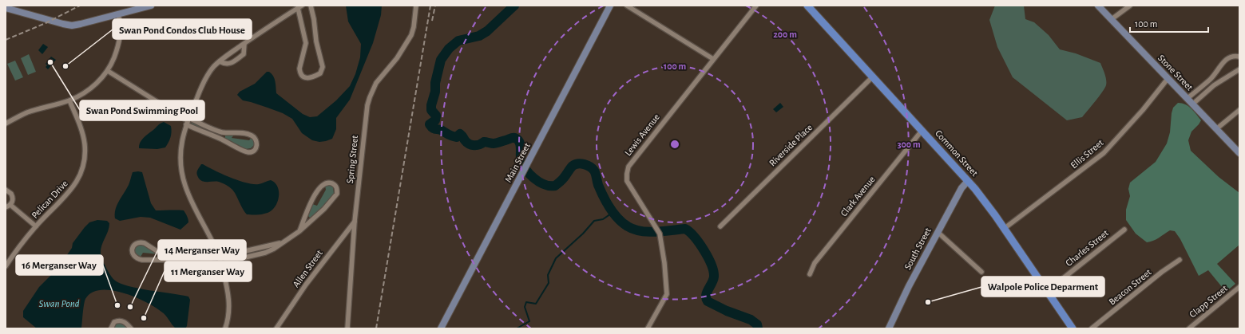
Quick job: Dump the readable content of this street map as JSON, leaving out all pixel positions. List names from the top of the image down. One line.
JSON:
{"streets":{"main road":["Common Street"],"street":["Stone Street","Lewis Avenue","Riverside Place","Ellis Street","Spring Street","Main Street","Clark Avenue","Pelican Drive","Charles Street","South Street","Allen Street","Beacon Street","Clapp Street"]},"crossings":[["Stone Street","Ellis Street"],["Riverside Place","Common Street"],["Common Street","Ellis Street"],["Common Street","Clark Avenue"],["Common Street","Charles Street"],["Common Street","South Street"],["Spring Street","Allen Street"]],"water":["Swan Pond"],"places":["Swan Pond Swimming Pool","Swan Pond Condos Club House","Walpole Police Deparment","16 Merganser Way","14 Merganser Way","11 Merganser Way"],"scale_bar":"100 m","rings":["200 m","100 m","300 m"]}
